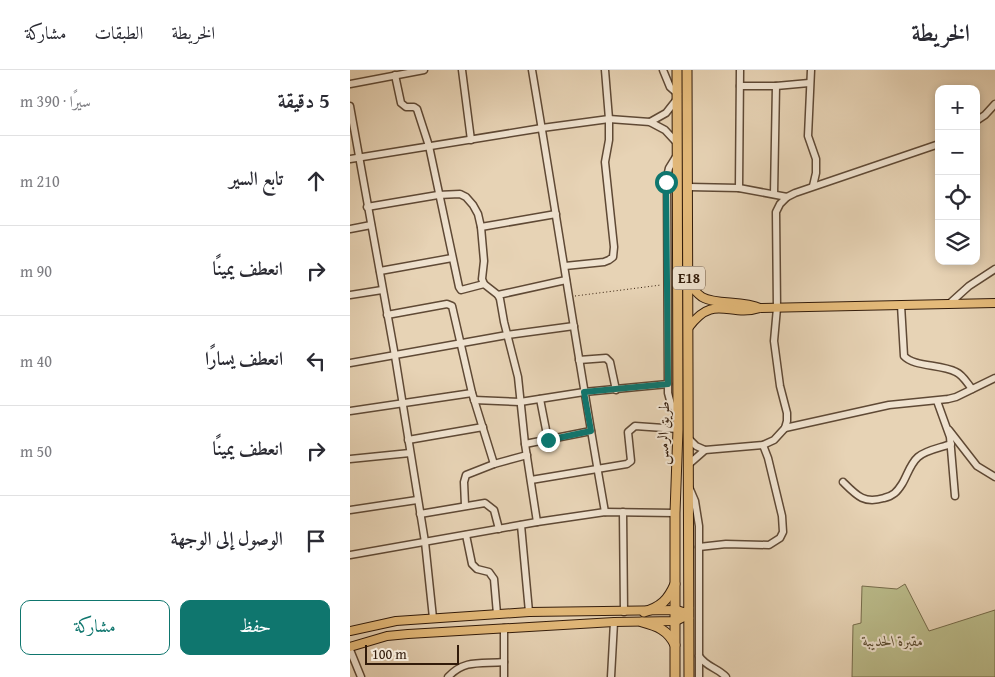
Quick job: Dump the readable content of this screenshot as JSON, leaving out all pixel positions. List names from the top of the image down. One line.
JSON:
{"streets":{"highway":["E18","طريق الرمس"]},"parks":["مقبرة الحديبة"],"scale_bar":"100 m","page":{"header":"الخريطة","nav":["الخريطة","الطبقات","مشاركة"],"heading":["5 دقيقة","سيرًا · 390 m"],"map_buttons":["+","−"],"list":[["تابع السير","210 m"],["انعطف يمينًا","90 m"],["انعطف يسارًا","40 m"],["انعطف يمينًا","50 m"],"الوصول إلى الوجهة"],"buttons":["حفظ","مشاركة"],"scale":"100 m"}}
